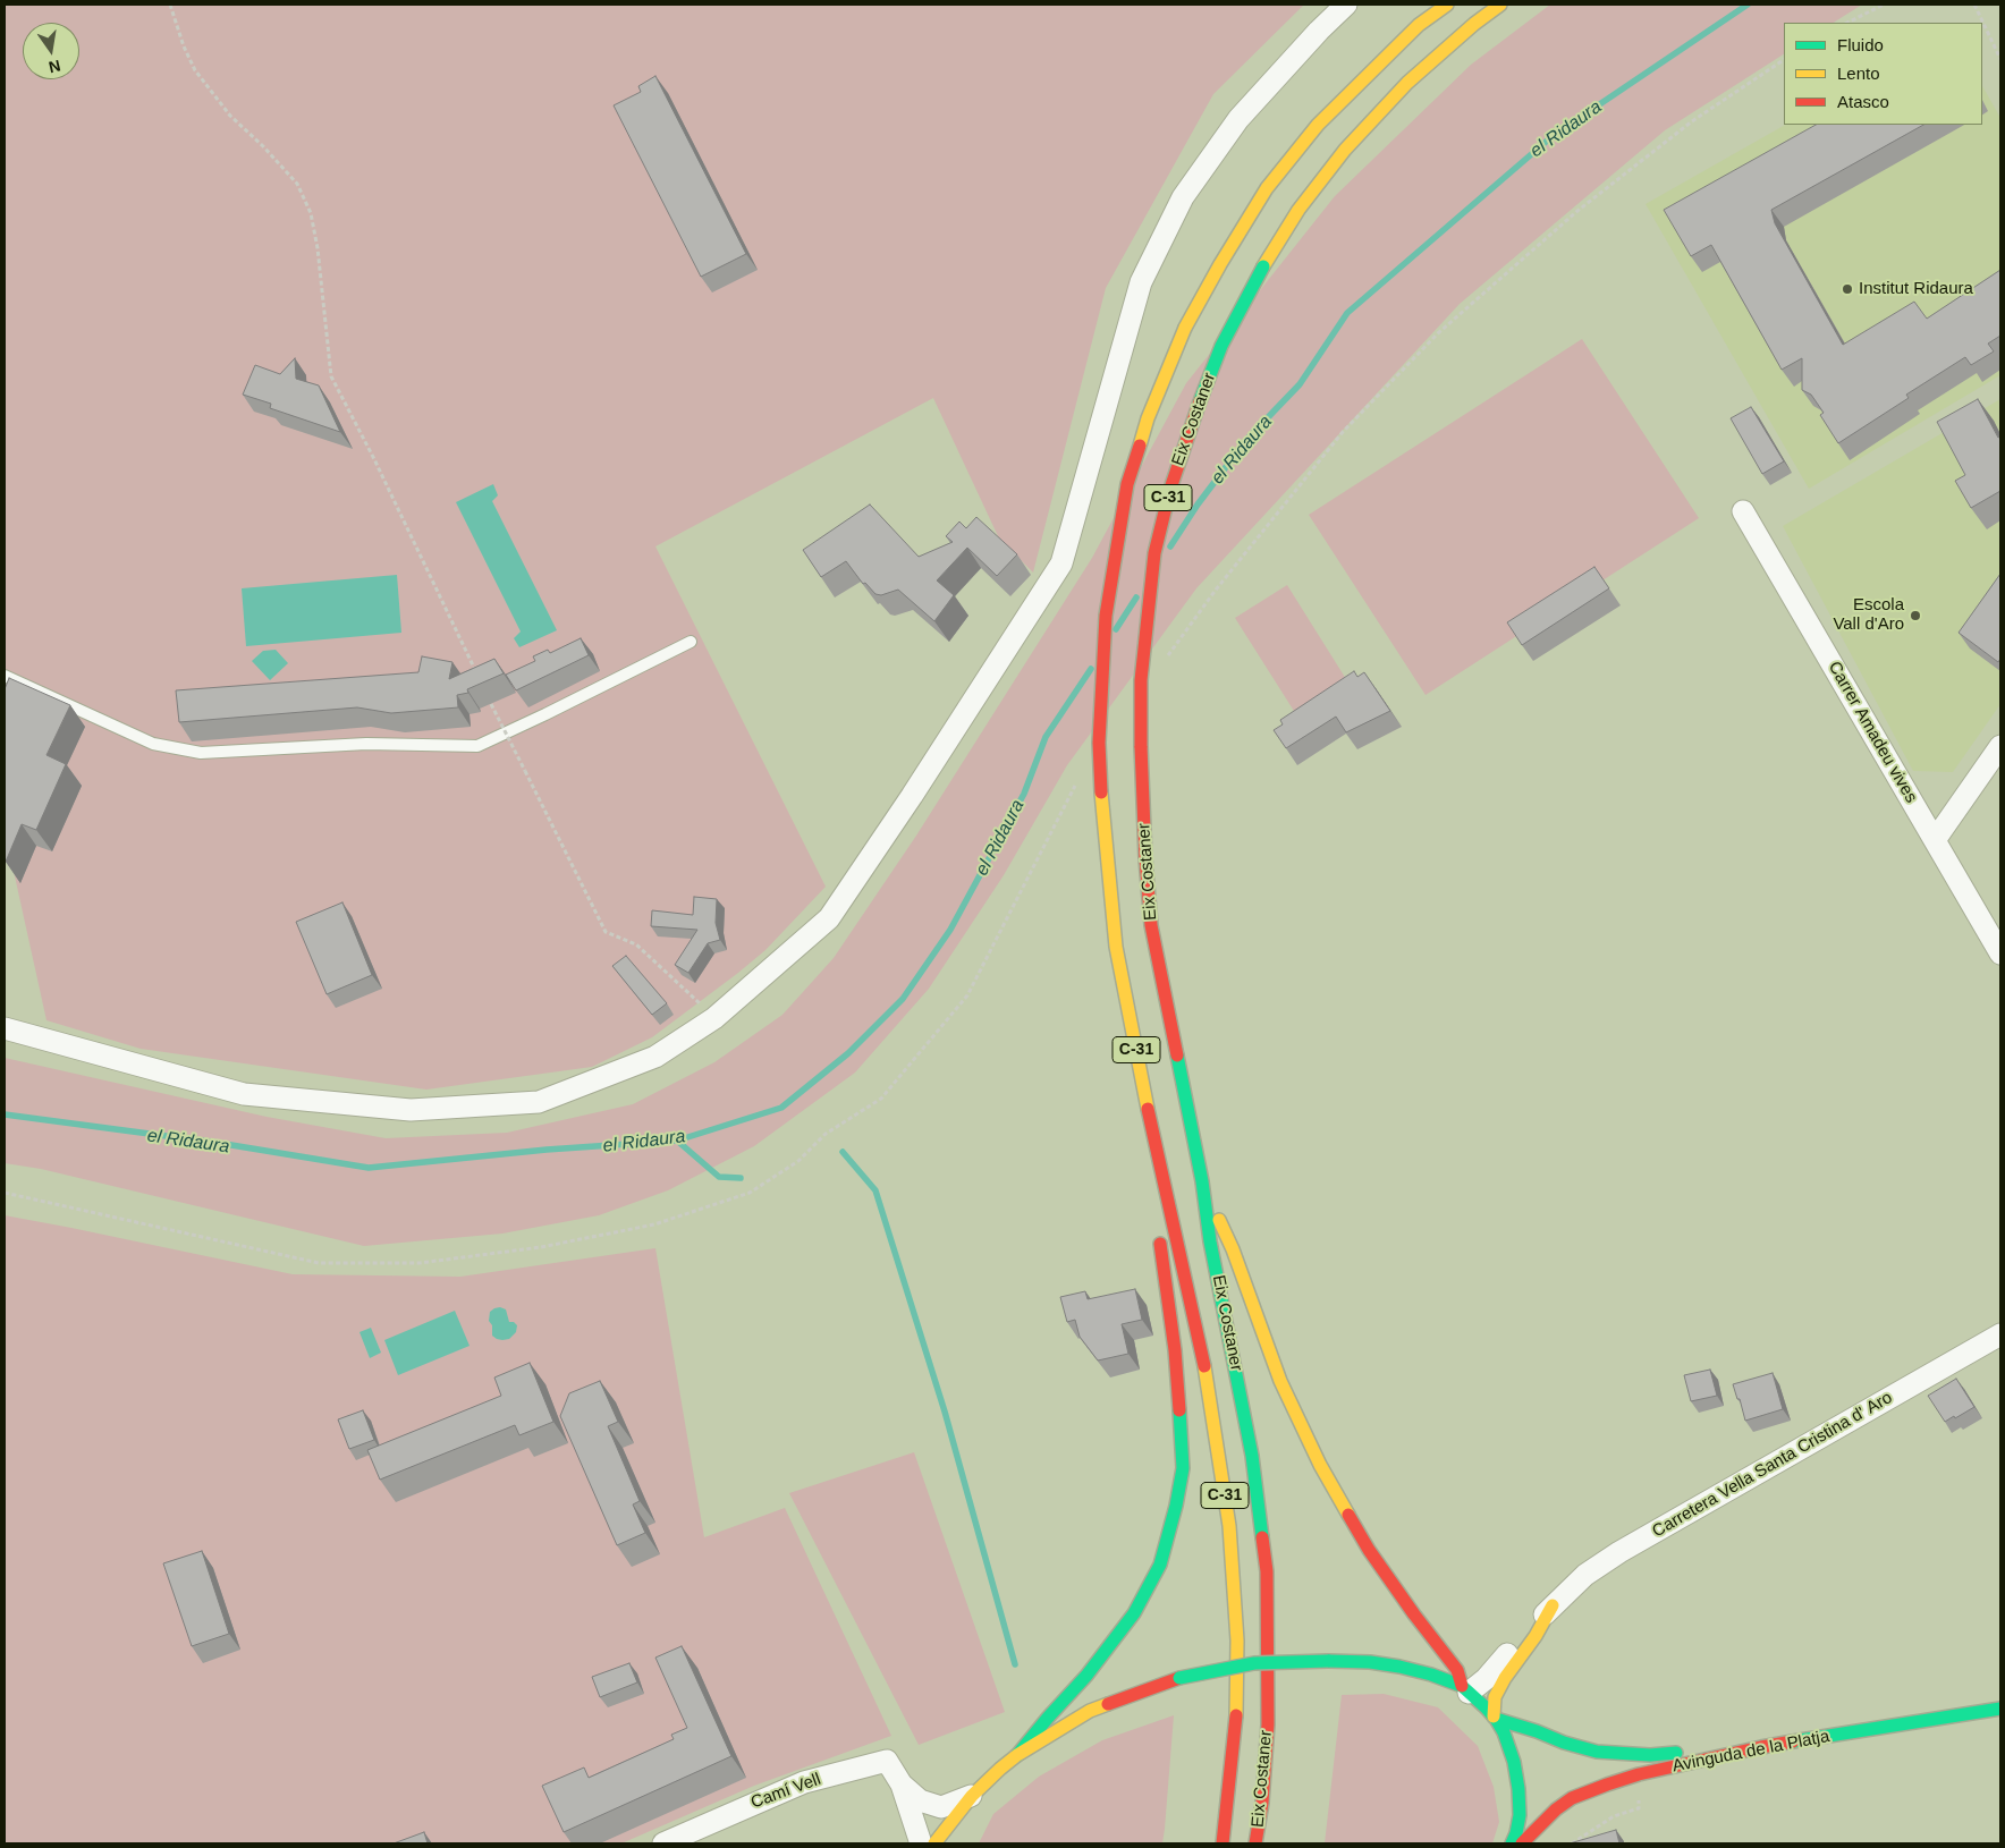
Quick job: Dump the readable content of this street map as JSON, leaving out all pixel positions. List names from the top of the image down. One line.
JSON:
{"streets":{"main road":["Eix Costaner","C-31","Avinguda de la Platja"],"street":["Carrer Amadeu vives","Carretera Vella Santa Cristina d' Aro","Camí Vell"]},"water":["el Ridaura"],"places":["Institut Ridaura","Escola Vall d'Aro"],"legend":["Fluido","Lento","Atasco"],"north":"bottom"}
